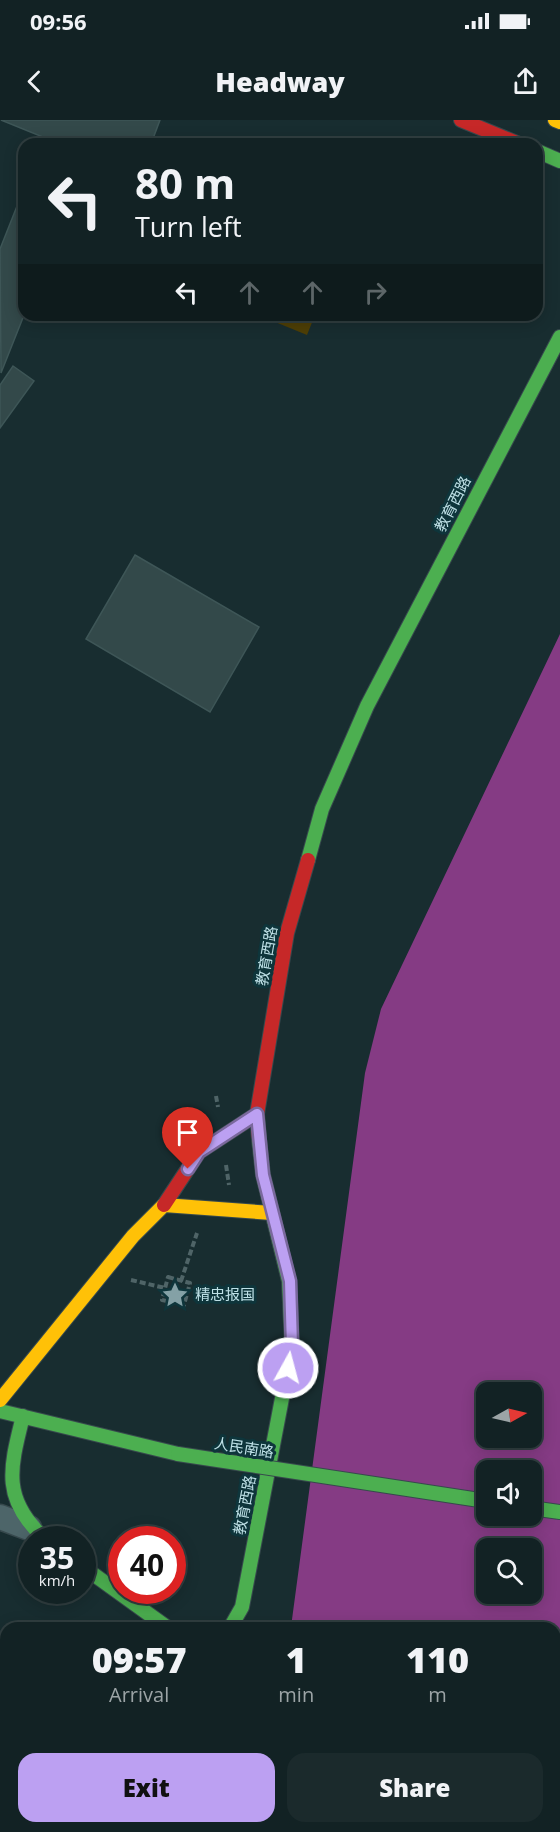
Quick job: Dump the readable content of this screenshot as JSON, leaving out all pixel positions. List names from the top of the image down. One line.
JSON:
{"streets":{"street":["教育西路","人民南路"]},"places":{"place":["精忠报国"]},"north":"right","page":{"status":"09:56","header":"Headway","turn":["80 m","Turn left"],"speed":"35 km/h","limit":"40","eta":["09:57","Arrival","1","min","110","m"],"buttons":["Exit","Share"]}}
